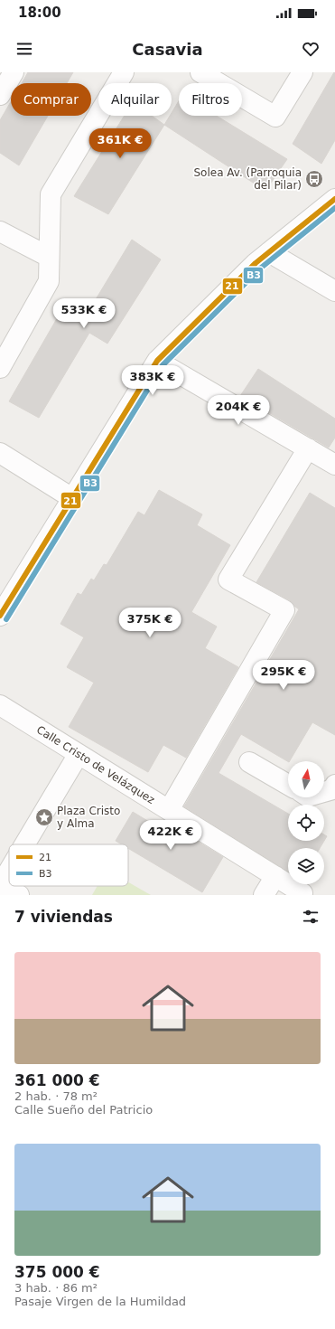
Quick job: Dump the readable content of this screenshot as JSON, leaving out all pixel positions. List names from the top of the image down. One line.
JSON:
{"streets":{"street":["Calle Cristo de Velázquez"]},"places":{"bus stop":["Solea Av. (Parroquia del Pilar)"],"place":["Plaza Cristo y Alma"]},"lines":["transit line 21","transit line B3"],"legend":["21","B3"],"north":"top","page":{"status":"18:00","header":"Casavia","chip":["Comprar","Alquilar","Filtros"],"price":["361K €","533K €","383K €","204K €","375K €","295K €","422K €"],"heading":"7 viviendas","list":[{"name":"361 000 €","note":"2 hab. · 78 m² · Calle Sueño del Patricio"},{"name":"375 000 €","note":"3 hab. · 86 m² · Pasaje Virgen de la Humildad"}]}}
